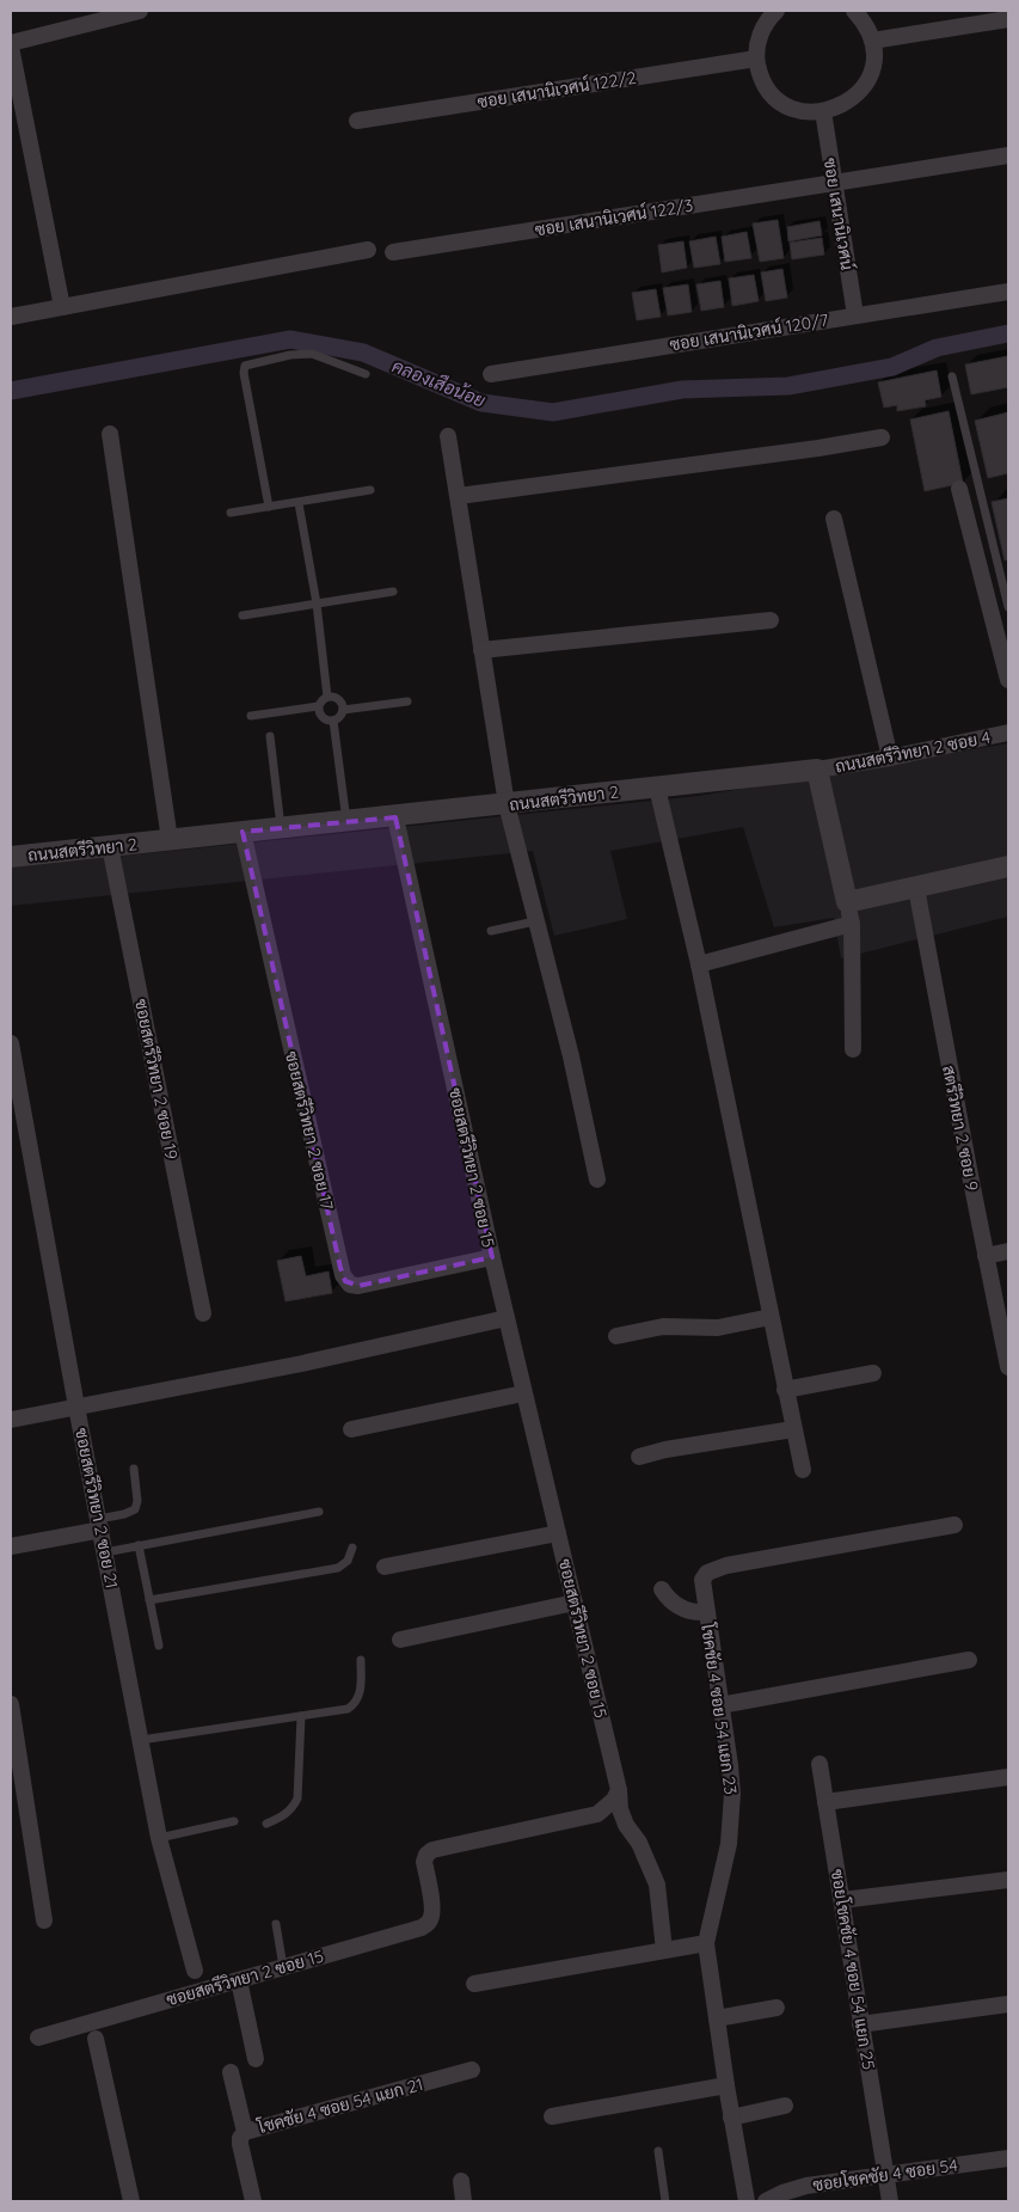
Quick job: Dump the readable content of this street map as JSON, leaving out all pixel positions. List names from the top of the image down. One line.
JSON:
{"streets":{"street":["ซอย เสนานิเวศน์ 122/2","ซอย เสนานิเวศน์","ซอย เสนานิเวศน์ 122/3","ซอย เสนานิเวศน์ 120/7","ถนนสตรีวิทยา 2 ซอย 4","ถนนสตรีวิทยา 2","ซอยสตรีวิทยา 2 ซอย 19","สตรีวิทยา 2 ซอย 9","ซอยสตรีวิทยา 2 ซอย 17","ซอยสตรีวิทยา 2 ซอย 15","ซอยสตรีวิทยา 2 ซอย 21","โชคชัย 4 ซอย 54 แยก 23","ซอยโชคชัย 4 ซอย 54 แยก 25","โชคชัย 4 ซอย 54 แยก 21","ซอยโชคชัย 4 ซอย 54"]},"crossings":[["ซอย เสนานิเวศน์","ซอย เสนานิเวศน์ 122/3"],["ซอย เสนานิเวศน์","ซอย เสนานิเวศน์ 120/7"],["ถนนสตรีวิทยา 2 ซอย 4","ถนนสตรีวิทยา 2"],["ถนนสตรีวิทยา 2","ซอยสตรีวิทยา 2 ซอย 19"],["ถนนสตรีวิทยา 2","ซอยสตรีวิทยา 2 ซอย 17"],["ถนนสตรีวิทยา 2","ซอยสตรีวิทยา 2 ซอย 15"],["ซอยสตรีวิทยา 2 ซอย 17","ซอยสตรีวิทยา 2 ซอย 15"],["ซอยโชคชัย 4 ซอย 54 แยก 25","ซอยโชคชัย 4 ซอย 54"]],"water":["คลองเสือน้อย"]}
